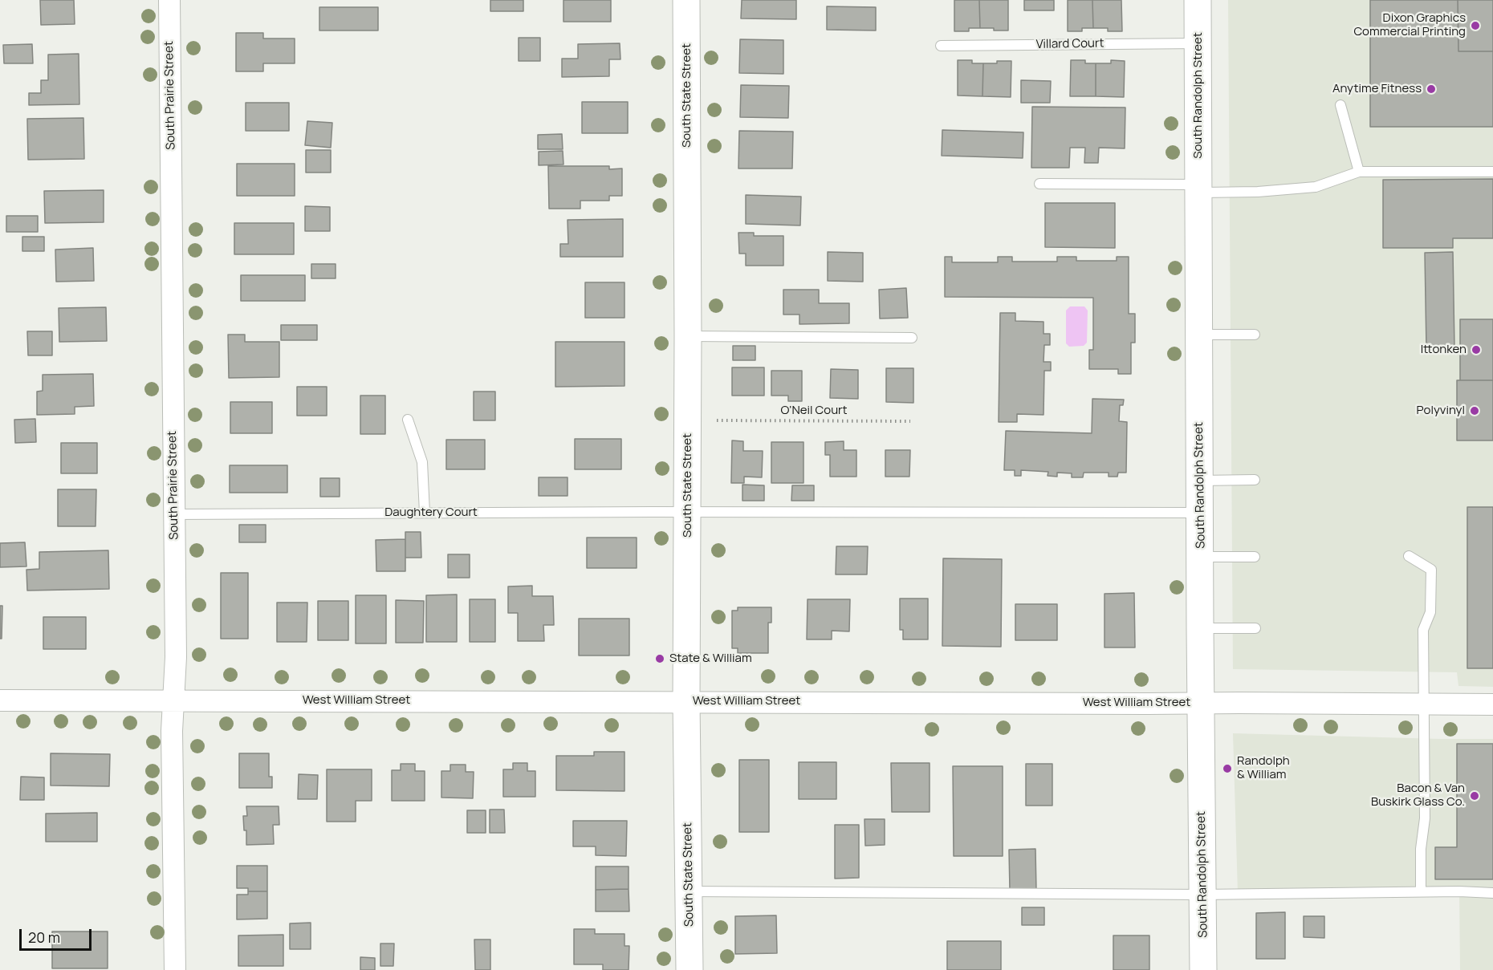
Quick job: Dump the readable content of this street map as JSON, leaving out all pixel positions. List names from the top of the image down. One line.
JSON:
{"streets":{"main road":["South State Street","South Randolph Street"],"street":["South Prairie Street","West William Street"],"lane":["Villard Court","Daughtery Court"],"path":["O'Neil Court"]},"crossings":[["Villard Court","South Randolph Street"],["South Prairie Street","Daughtery Court"],["South Prairie Street","West William Street"],["South State Street","Daughtery Court"],["South State Street","West William Street"],["South Randolph Street","Daughtery Court"],["South Randolph Street","West William Street"]],"places":["Dixon Graphics Commercial Printing","Anytime Fitness","Ittonken","Polyvinyl","State & William","Randolph & William","Bacon & Van Buskirk Glass Co."],"scale_bar":"20 m"}
